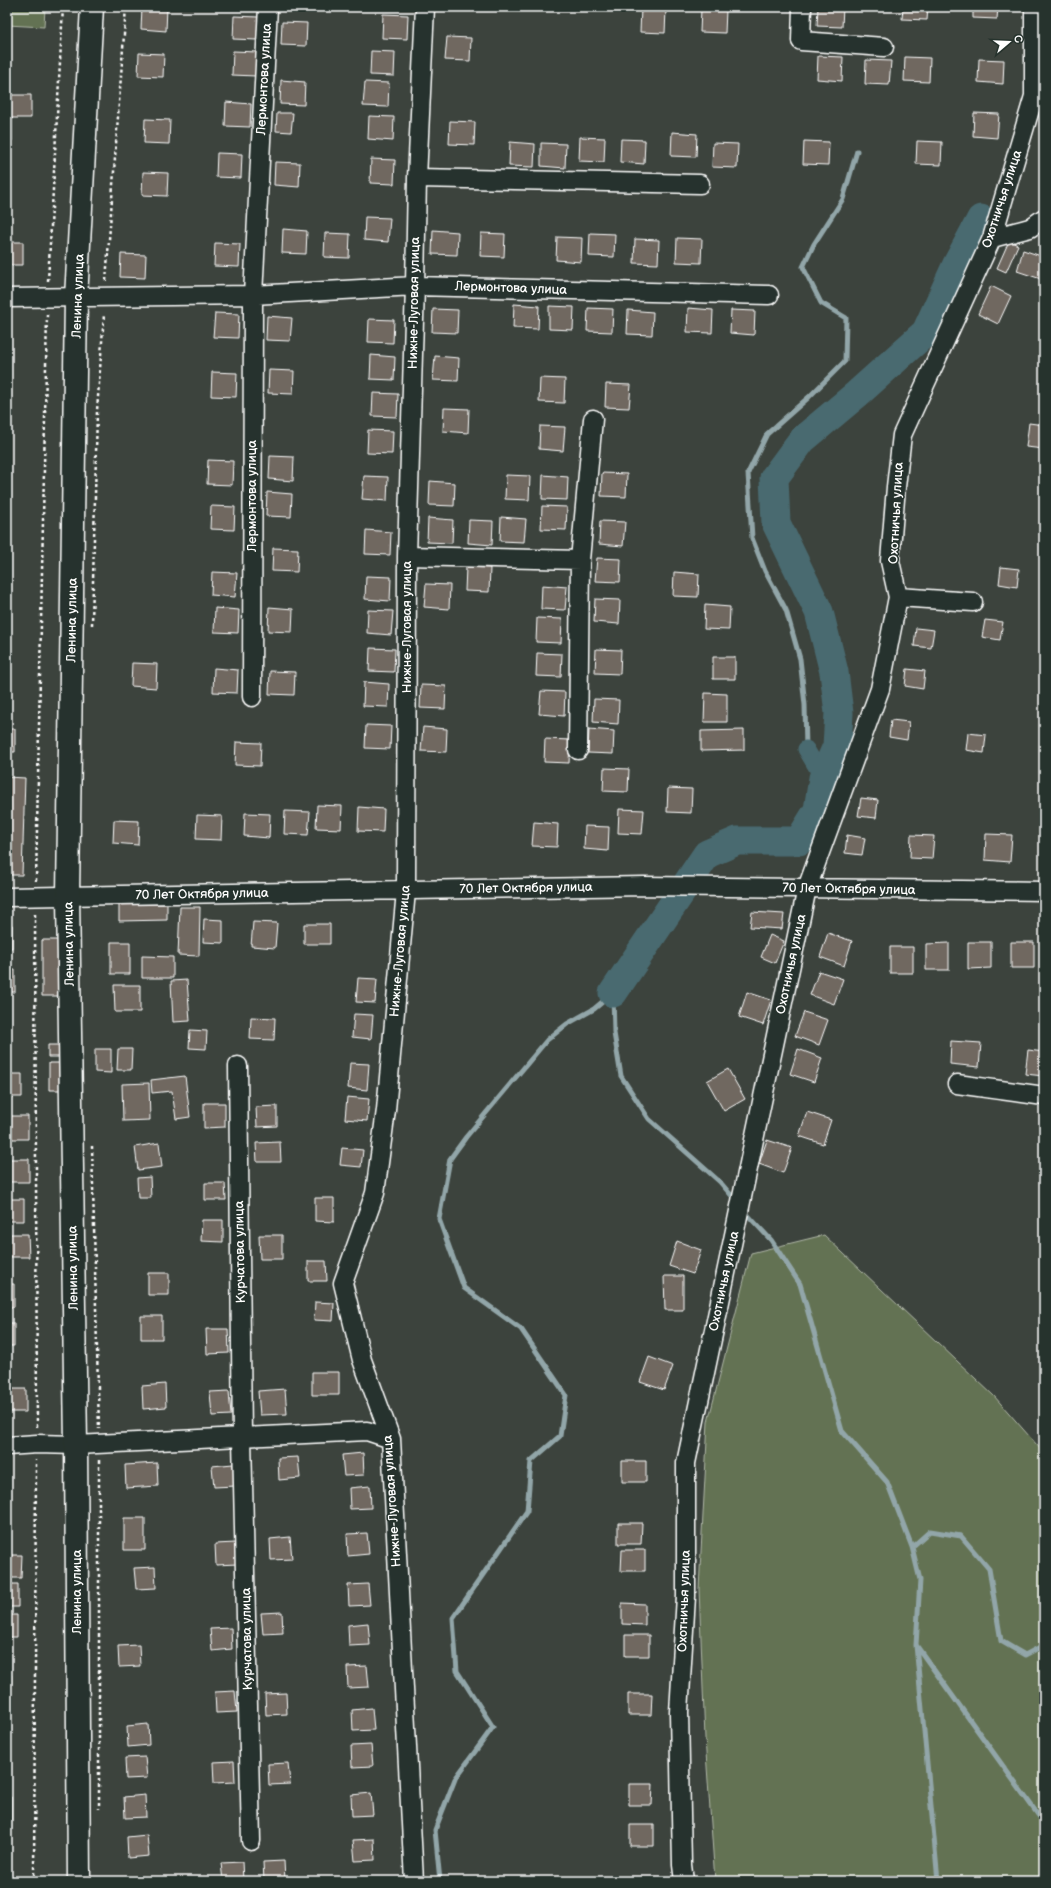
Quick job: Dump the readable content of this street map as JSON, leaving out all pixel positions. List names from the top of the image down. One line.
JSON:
{"streets":{"main road":["Ленина улица"],"street":["Лермонтова улица","Охотничья улица","Нижне-Луговая улица","70 Лет Октября улица","Курчатова улица"]},"crossings":[["Лермонтова улица","Ленина улица"],["Лермонтова улица","Нижне-Луговая улица"],["Охотничья улица","70 Лет Октября улица"],["Ленина улица","70 Лет Октября улица"],["Нижне-Луговая улица","70 Лет Октября улица"]],"north":"right"}
